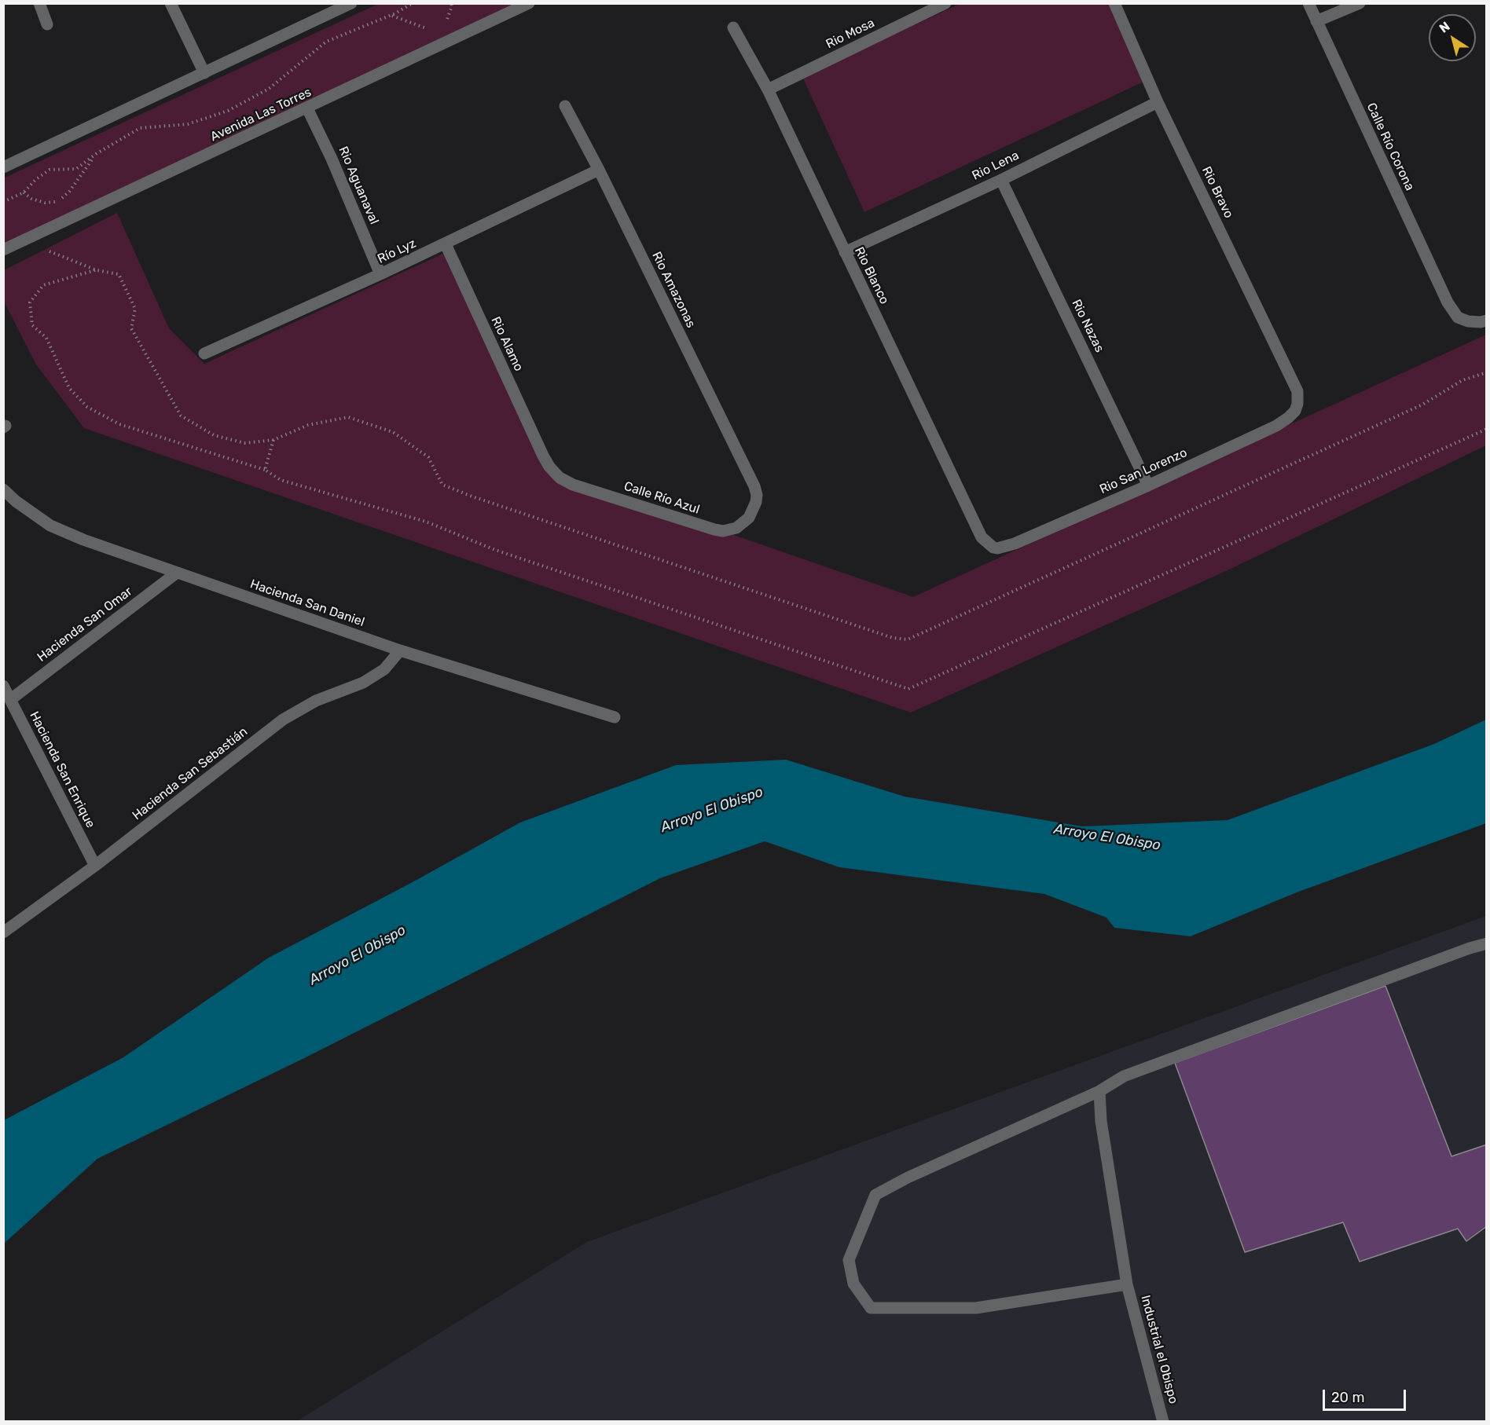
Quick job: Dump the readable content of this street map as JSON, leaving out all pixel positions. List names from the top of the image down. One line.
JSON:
{"streets":{"street":["Rio Mosa","Avenida Las Torres","Calle Río Corona","Rio Lena","Rio Aguanaval","Rio Bravo","Río Lyz","Rio Blanco","Rio Amazonas","Rio Nazas","Rio Alamo","Rio San Lorenzo","Calle Río Azul","Hacienda San Daniel","Hacienda San Omar","Hacienda San Enrique","Hacienda San Sebastián","Industrial el Obispo"]},"crossings":[["Rio Mosa","Rio Blanco"],["Avenida Las Torres","Rio Aguanaval"],["Rio Lena","Rio Bravo"],["Rio Lena","Rio Blanco"],["Rio Lena","Rio Nazas"],["Rio Aguanaval","Río Lyz"],["Rio Bravo","Rio San Lorenzo"],["Río Lyz","Rio Amazonas"],["Río Lyz","Rio Alamo"],["Rio Blanco","Rio San Lorenzo"],["Rio Amazonas","Calle Río Azul"],["Rio Nazas","Rio San Lorenzo"],["Rio Alamo","Calle Río Azul"],["Hacienda San Daniel","Hacienda San Omar"],["Hacienda San Daniel","Hacienda San Sebastián"],["Hacienda San Omar","Hacienda San Enrique"],["Hacienda San Enrique","Hacienda San Sebastián"]],"water":["Arroyo El Obispo"],"scale_bar":"20 m","north":"top left"}
